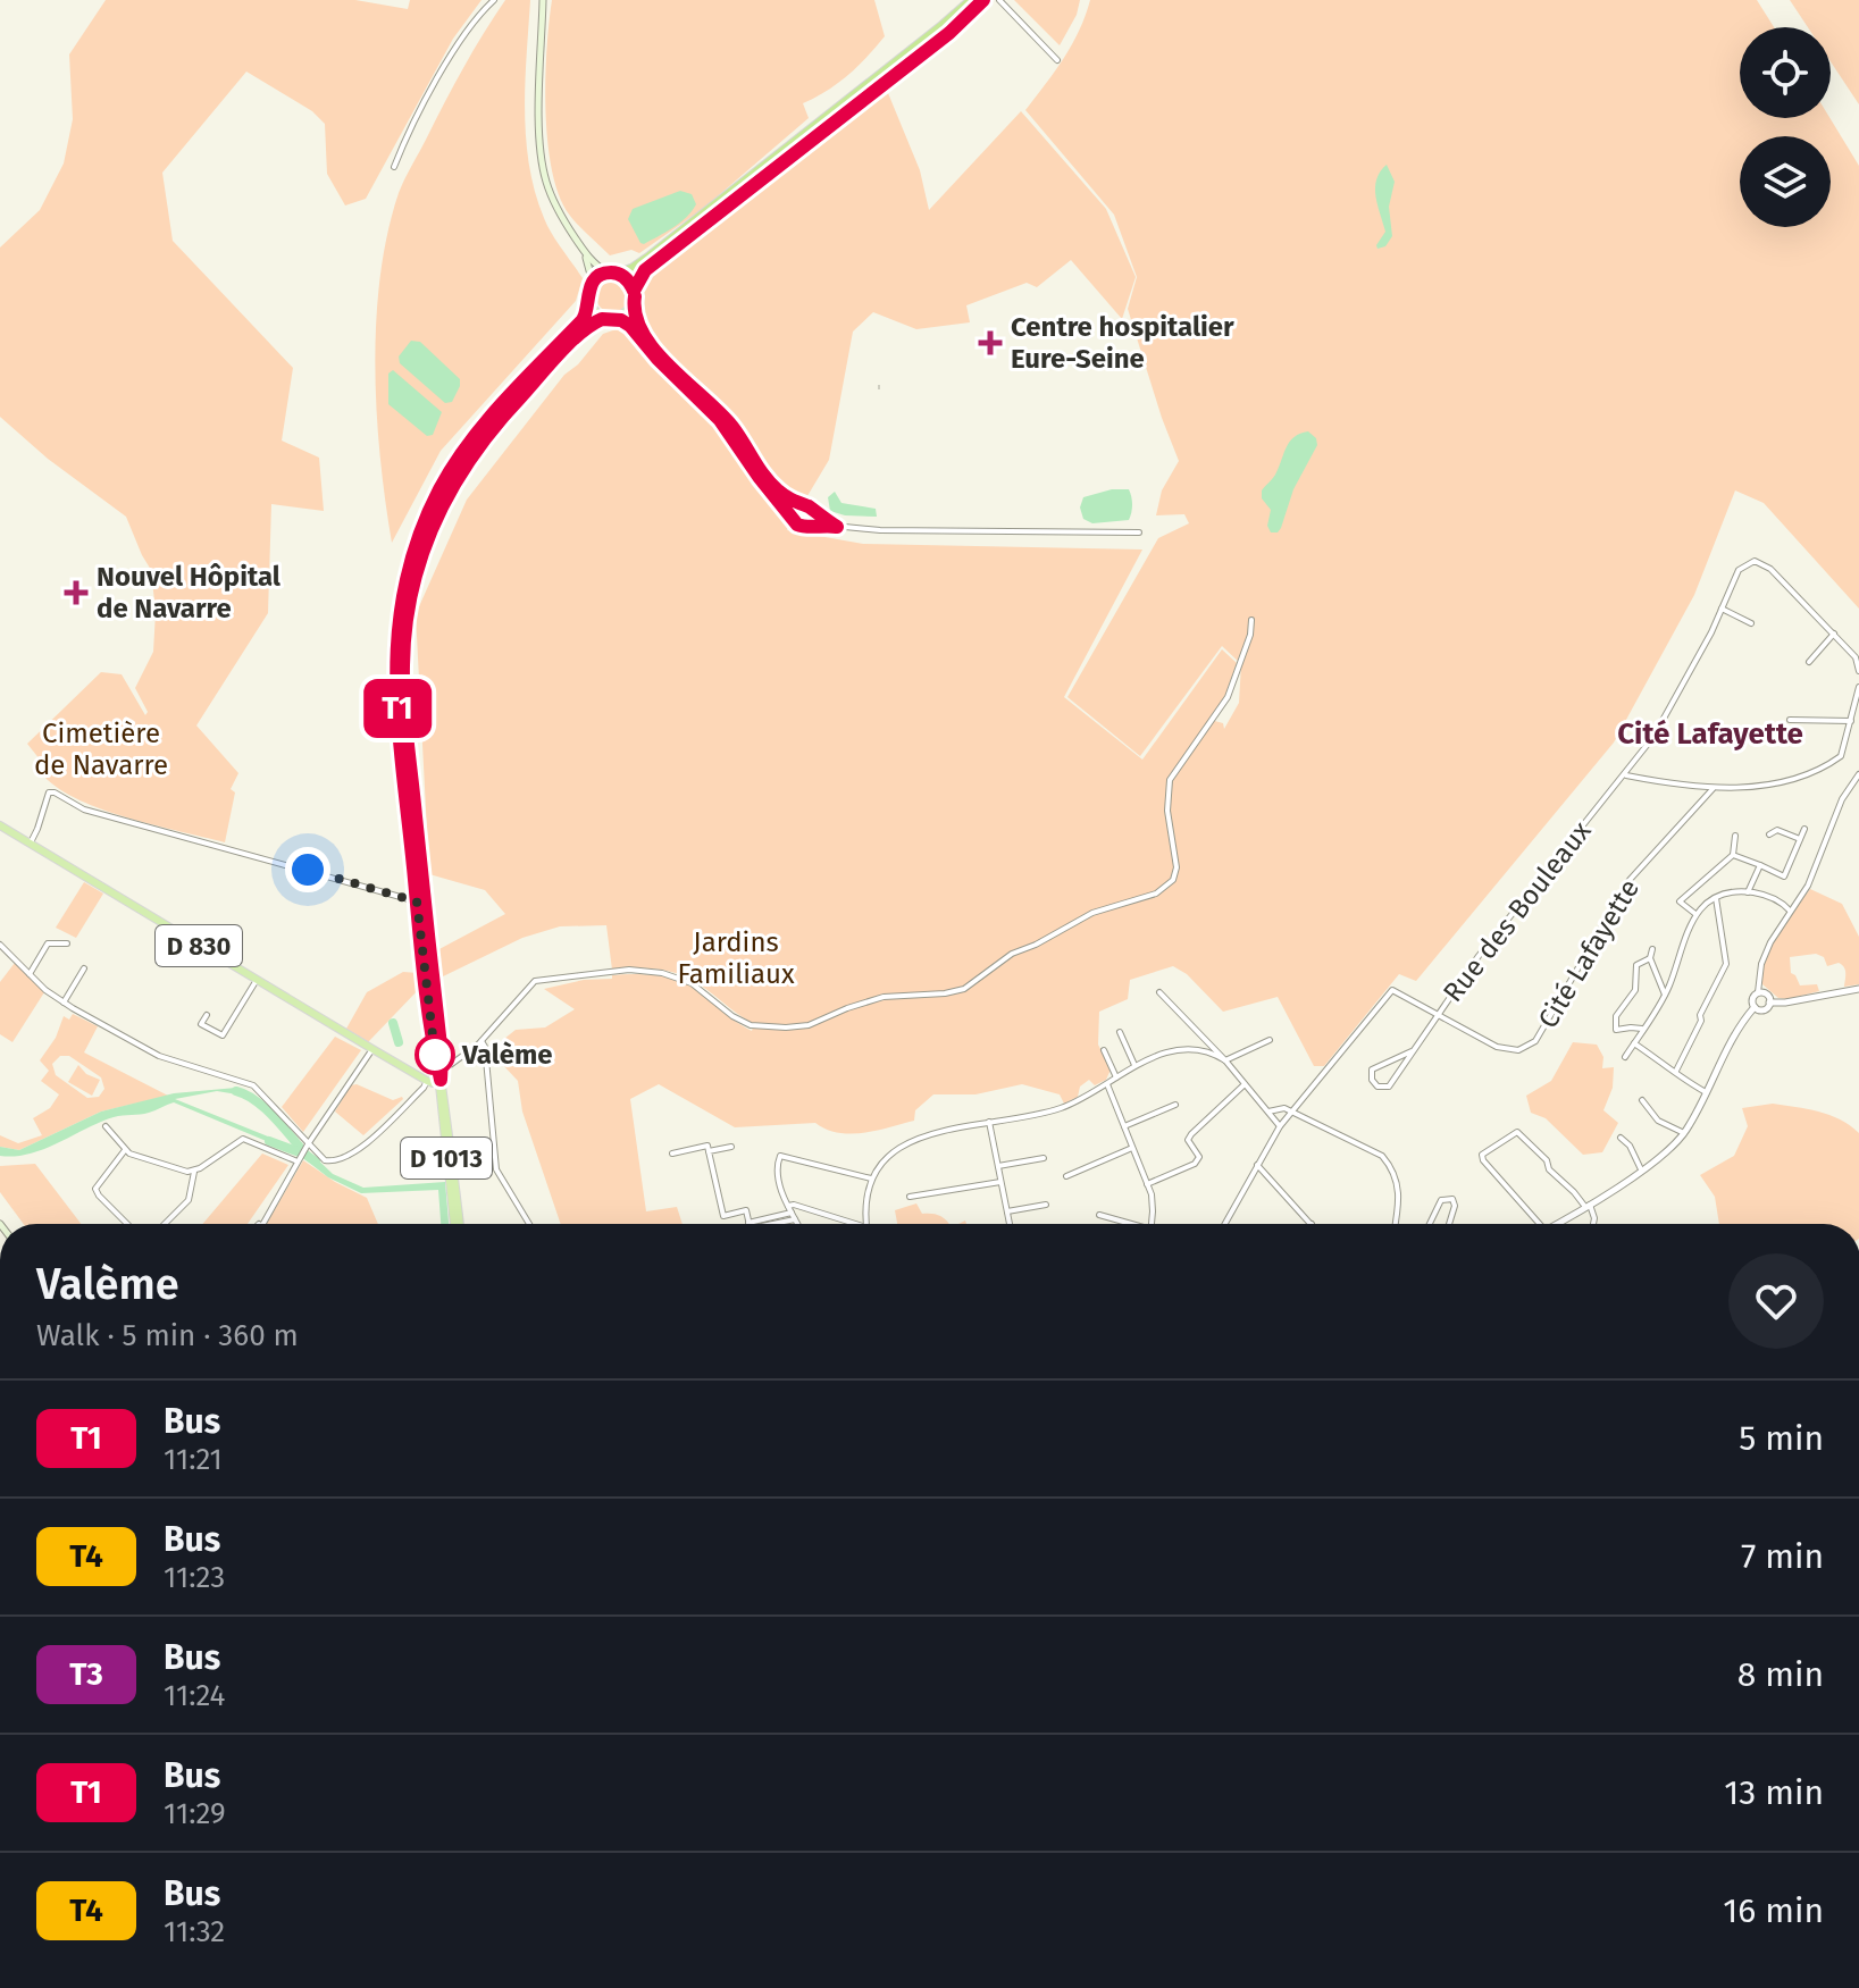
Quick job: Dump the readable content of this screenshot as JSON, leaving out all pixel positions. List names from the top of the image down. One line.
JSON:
{"streets":{"main road":["D 830","D 1013"],"street":["Rue des Bouleaux","Cité Lafayette"]},"crossings":[["Rue des Bouleaux","Cité Lafayette"]],"districts":["Cité Lafayette"],"parks":["Cimetière de Navarre","Jardins Familiaux"],"places":{"health":["Centre hospitalier Eure-Seine","Nouvel Hôpital de Navarre"],"other":["Valème"]},"lines":["bus line T1"],"page":{"on_map":"T1","heading":["Valème","Walk · 5 min · 360 m"],"list":[{"mark":"T1","name":"Bus","note":"11:21","value":"5 min"},{"mark":"T4","name":"Bus","note":"11:23","value":"7 min"},{"mark":"T3","name":"Bus","note":"11:24","value":"8 min"},{"mark":"T1","name":"Bus","note":"11:29","value":"13 min"},{"mark":"T4","name":"Bus","note":"11:32","value":"16 min"}]}}
